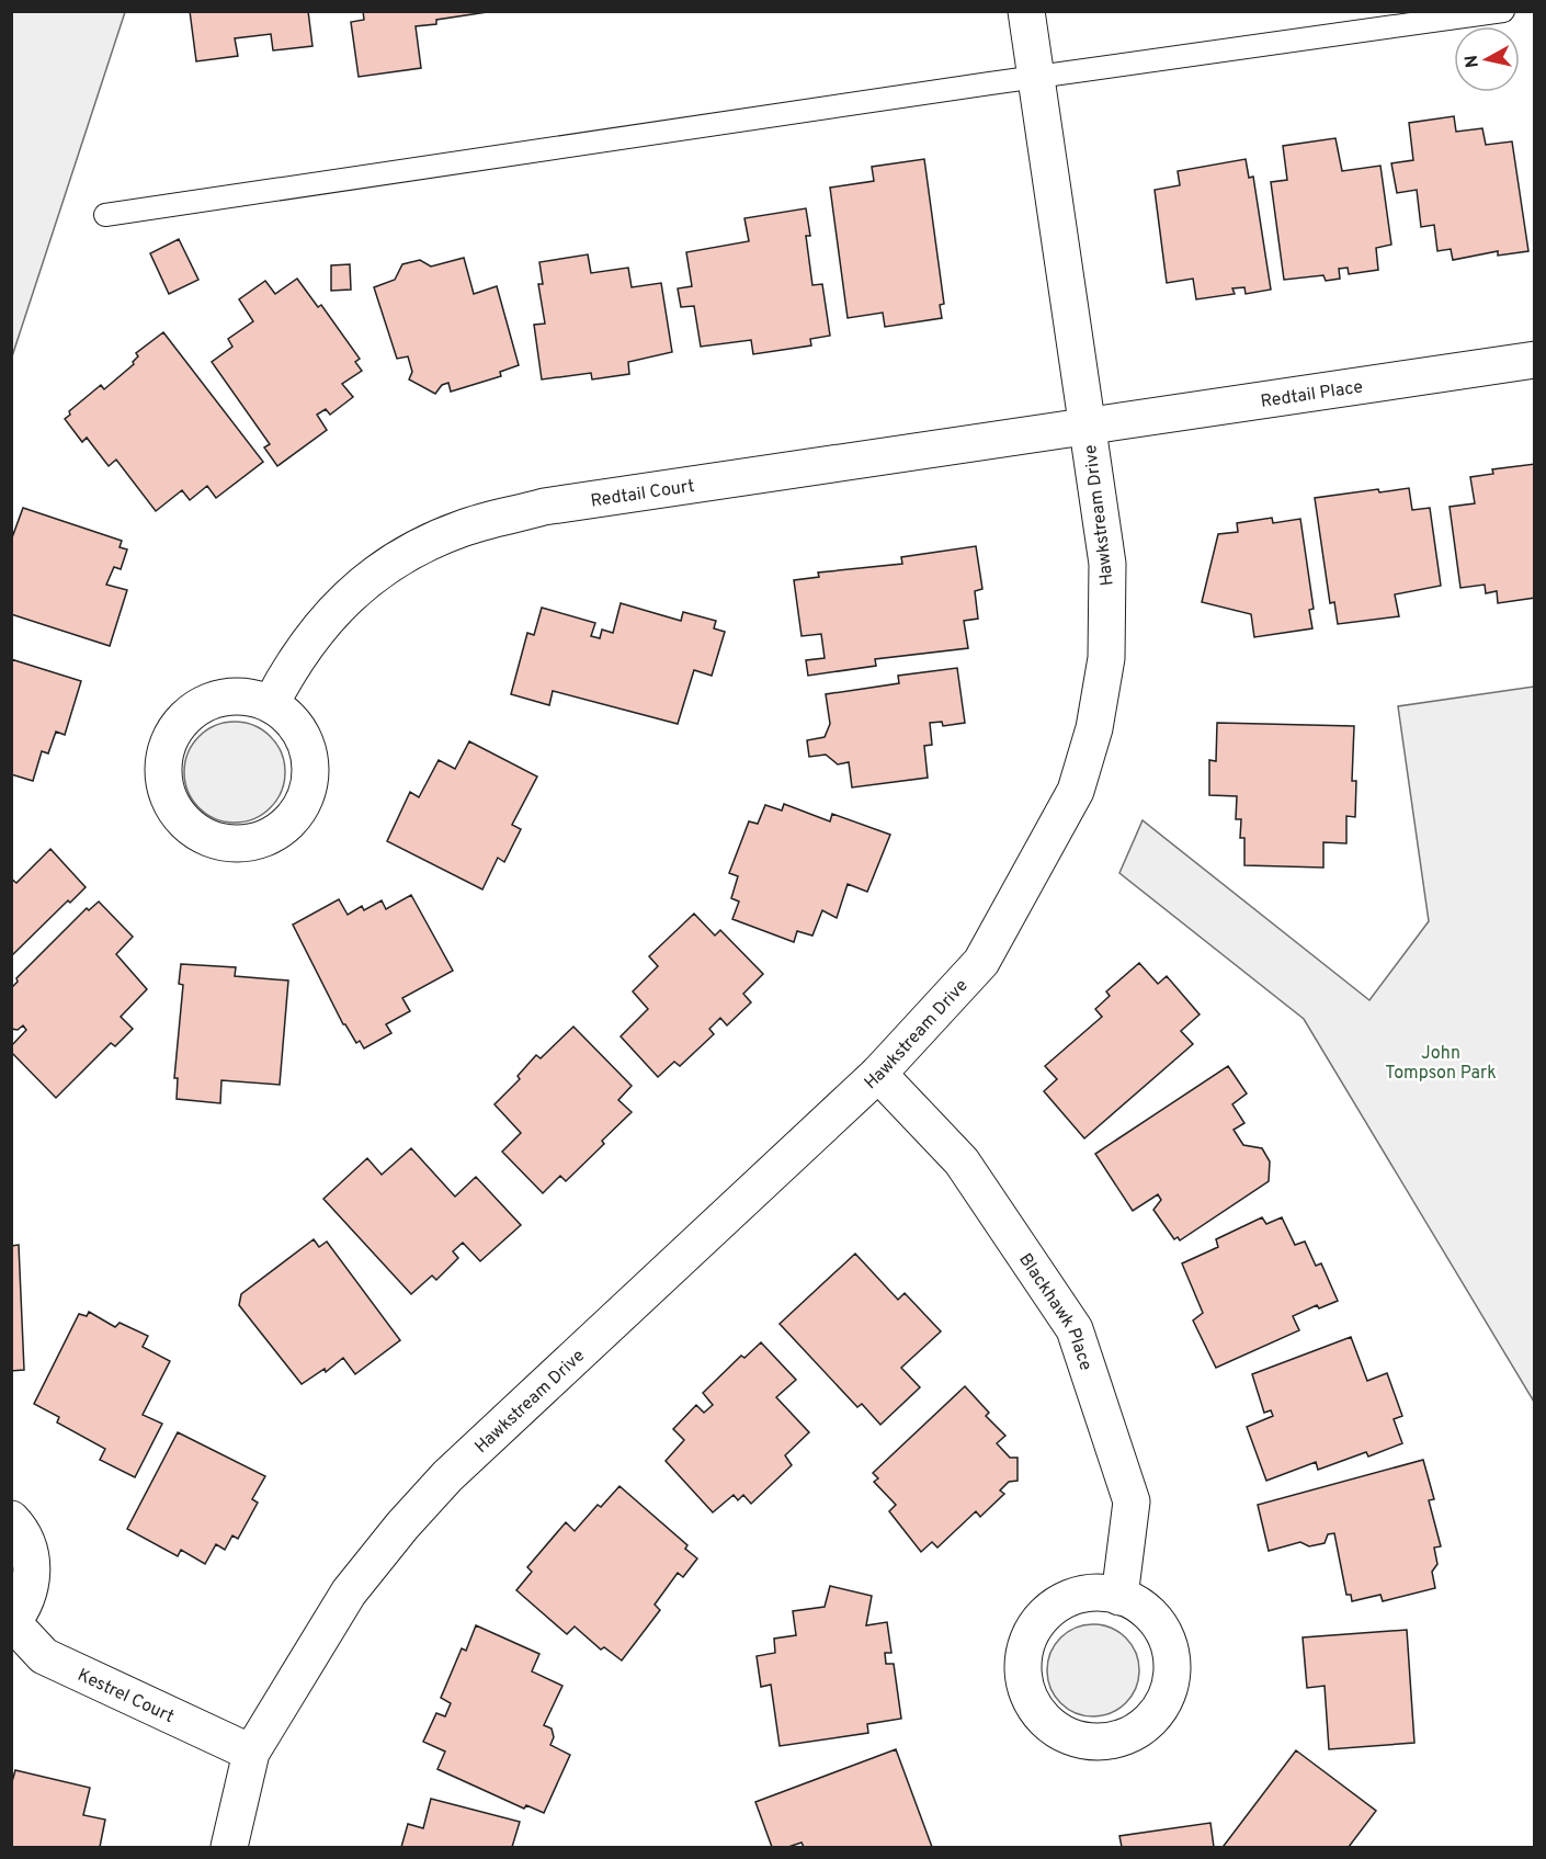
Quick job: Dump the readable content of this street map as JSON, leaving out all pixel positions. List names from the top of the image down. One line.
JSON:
{"streets":{"street":["Redtail Place","Redtail Court","Hawkstream Drive","Blackhawk Place","Kestrel Court"]},"crossings":[["Redtail Place","Redtail Court"],["Redtail Place","Hawkstream Drive"],["Redtail Court","Hawkstream Drive"],["Hawkstream Drive","Blackhawk Place"],["Hawkstream Drive","Kestrel Court"]],"parks":["John Tompson Park"],"north":"left"}
